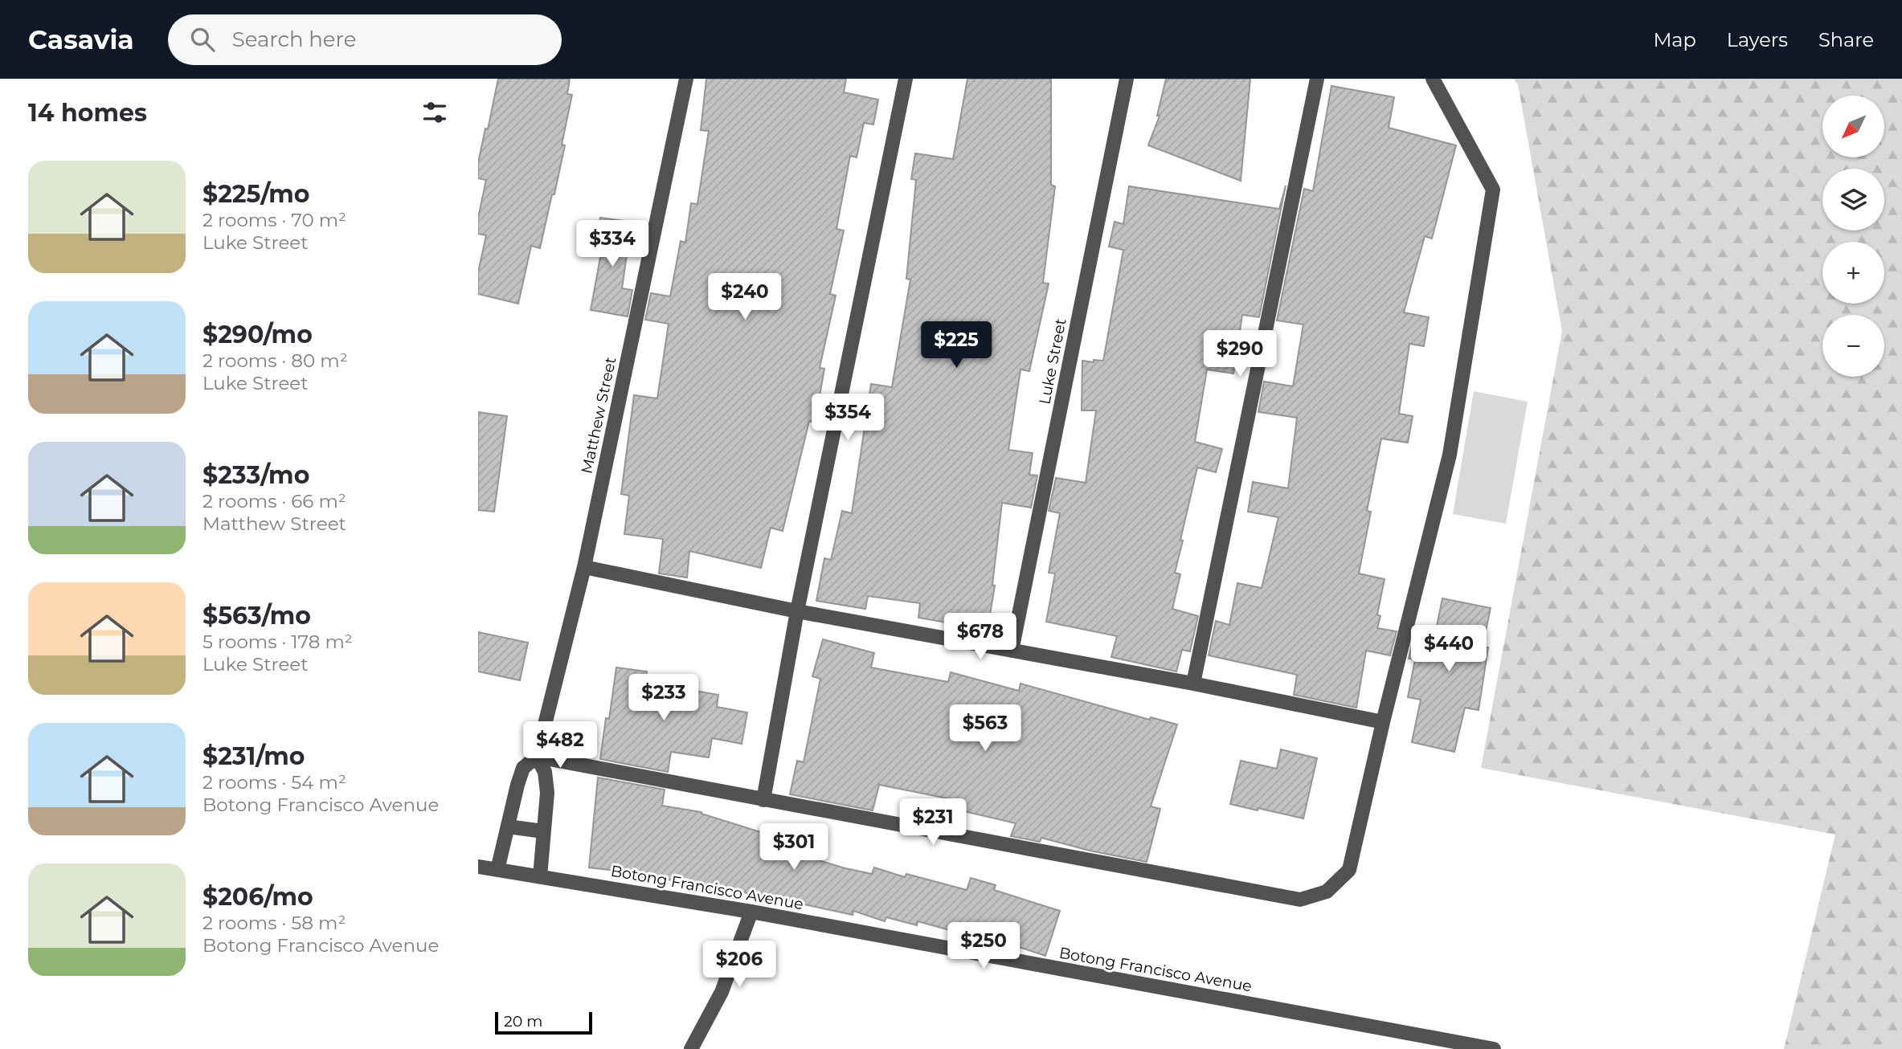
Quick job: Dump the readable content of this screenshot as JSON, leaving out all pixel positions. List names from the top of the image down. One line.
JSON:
{"streets":{"street":["Luke Street","Matthew Street","Botong Francisco Avenue"]},"scale_bar":"20 m","north":"bottom left","page":{"header":"Casavia","search":"Search here","nav":["Map","Layers","Share"],"heading":"14 homes","map_buttons":["+","−"],"list":[{"name":"$225/mo","note":"2 rooms · 70 m² · Luke Street"},{"name":"$290/mo","note":"2 rooms · 80 m² · Luke Street"},{"name":"$233/mo","note":"2 rooms · 66 m² · Matthew Street"},{"name":"$563/mo","note":"5 rooms · 178 m² · Luke Street"},{"name":"$231/mo","note":"2 rooms · 54 m² · Botong Francisco Avenue"},{"name":"$206/mo","note":"2 rooms · 58 m² · Botong Francisco Avenue"}],"price":["$334","$240","$225","$290","$354","$678","$440","$233","$563","$482","$231","$301","$250","$206"],"scale":"20 m"}}
